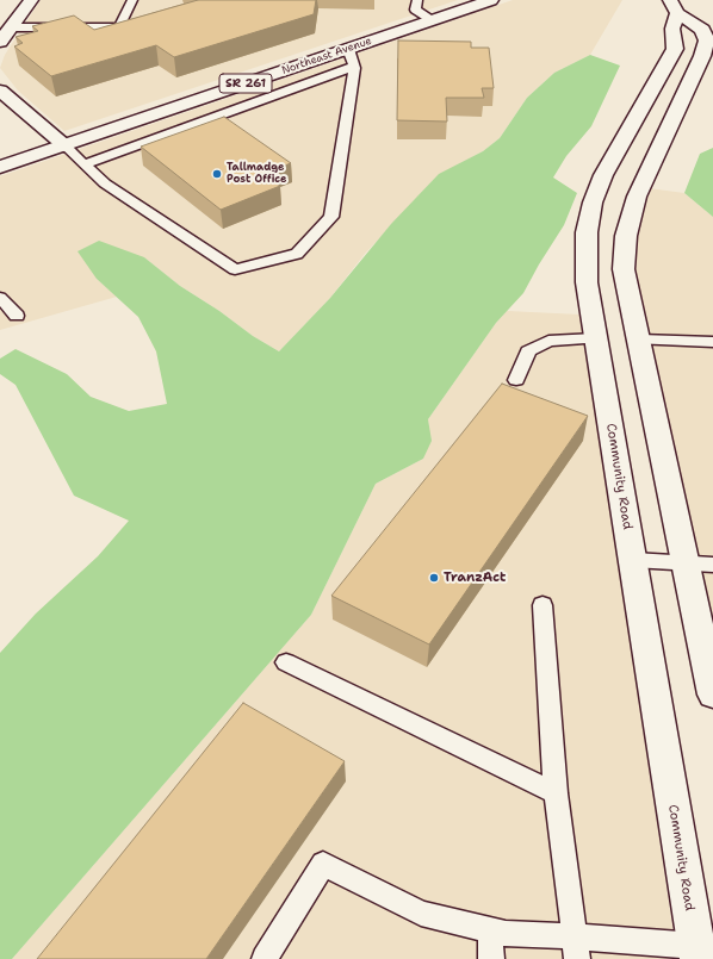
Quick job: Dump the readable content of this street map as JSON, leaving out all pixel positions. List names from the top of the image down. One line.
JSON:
{"streets":{"street":["Northeast Avenue","SR 261","Community Road"]},"places":["Tallmadge Post Office","TranzAct"]}
